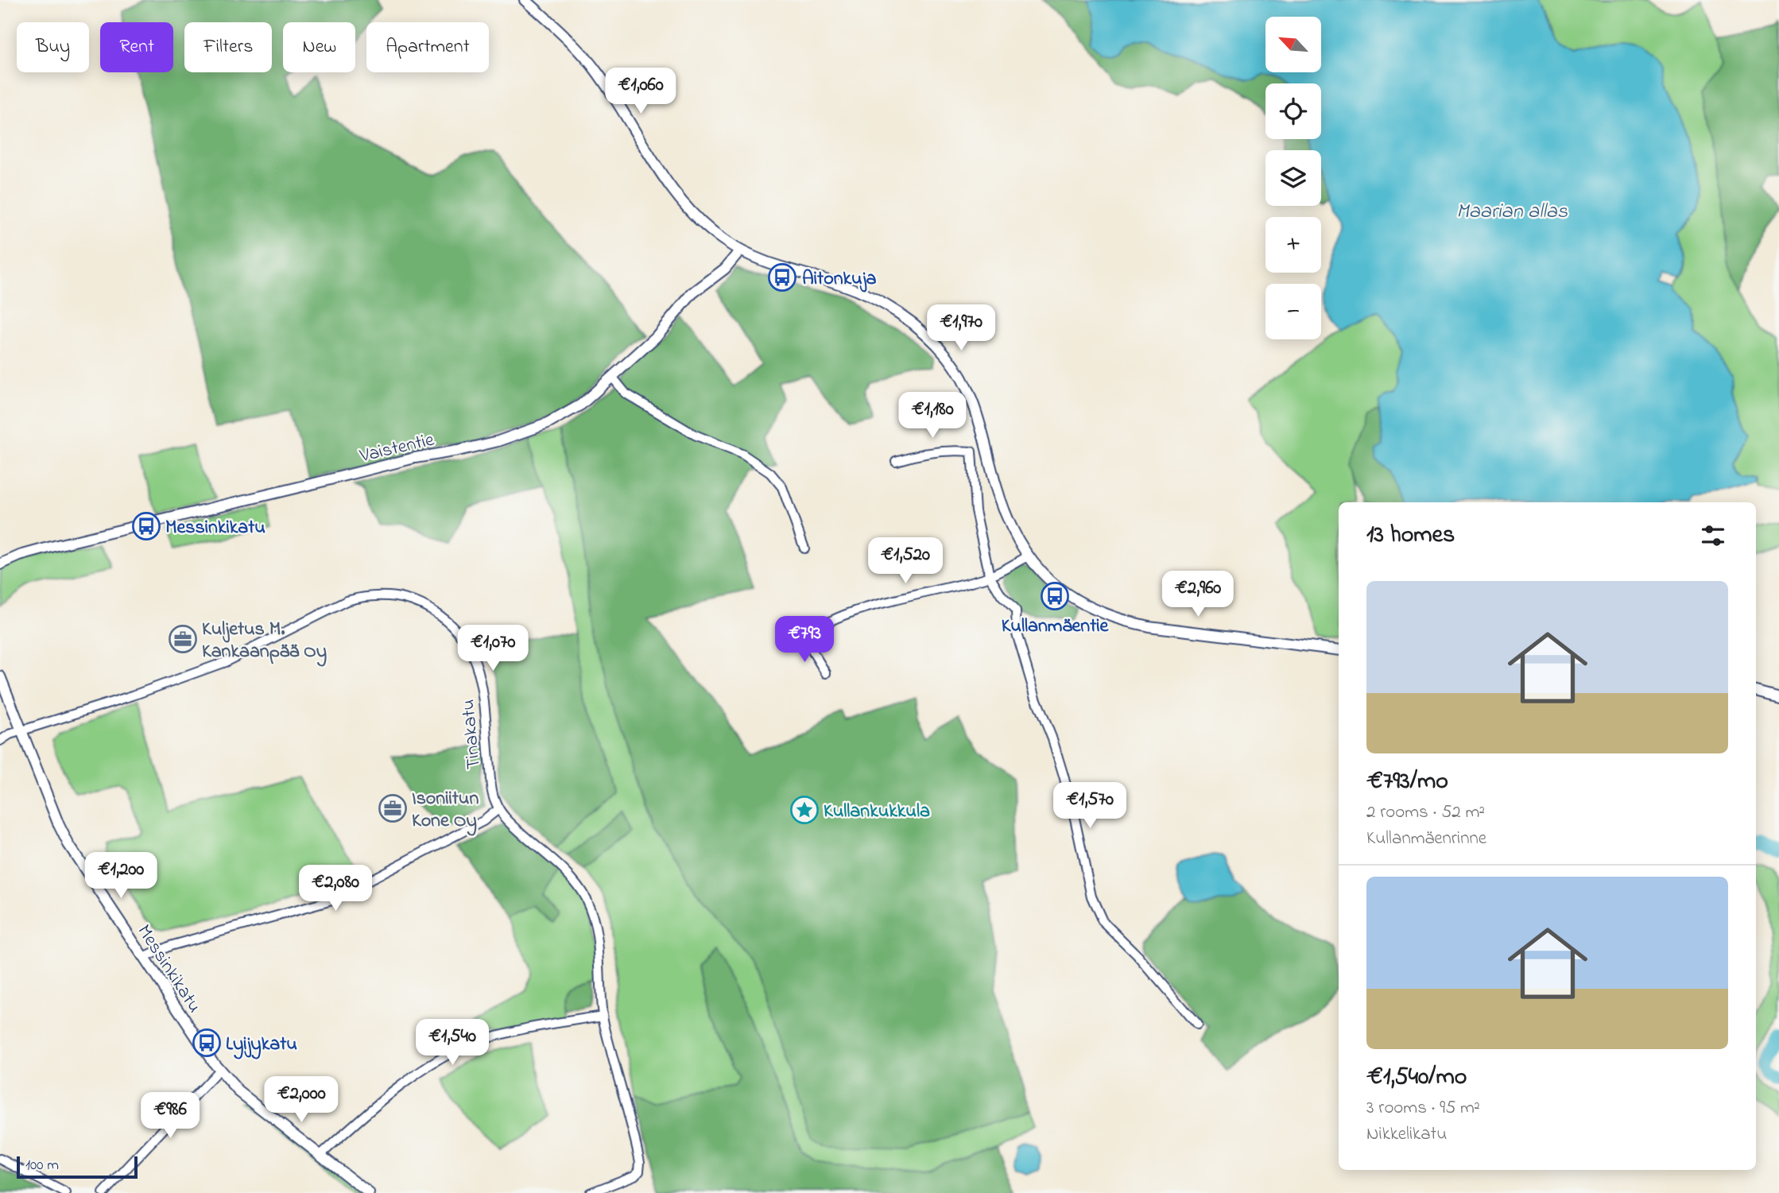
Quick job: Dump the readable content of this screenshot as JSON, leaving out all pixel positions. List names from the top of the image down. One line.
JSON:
{"streets":{"street":["Vaistentie","Tinakatu","Messinkikatu"]},"crossings":[["Tinakatu","Messinkikatu"]],"water":["Maarian allas"],"places":{"bus stop":["Aitonkuja","Messinkikatu","Kullanmäentie","Lyijykatu"],"office":["Kuljetus M. Kankaanpää Oy","Isoniitun Kone Oy"],"place":["Kullankukkula"]},"scale_bar":"100 m","north":"top left","page":{"map_buttons":["+","−"],"chip":["Buy","Rent","Filters","New","Apartment"],"price":["€1,060","€1,970","€1,180","€1,520","€2,960","€793","€1,070","€1,570","€1,200","€2,080","€1,540","€2,000","€986"],"heading":"13 homes","list":[{"name":"€793/mo","note":"2 rooms · 52 m² · Kullanmäenrinne"},{"name":"€1,540/mo","note":"3 rooms · 95 m² · Nikkelikatu"}],"scale":"100 m"}}
